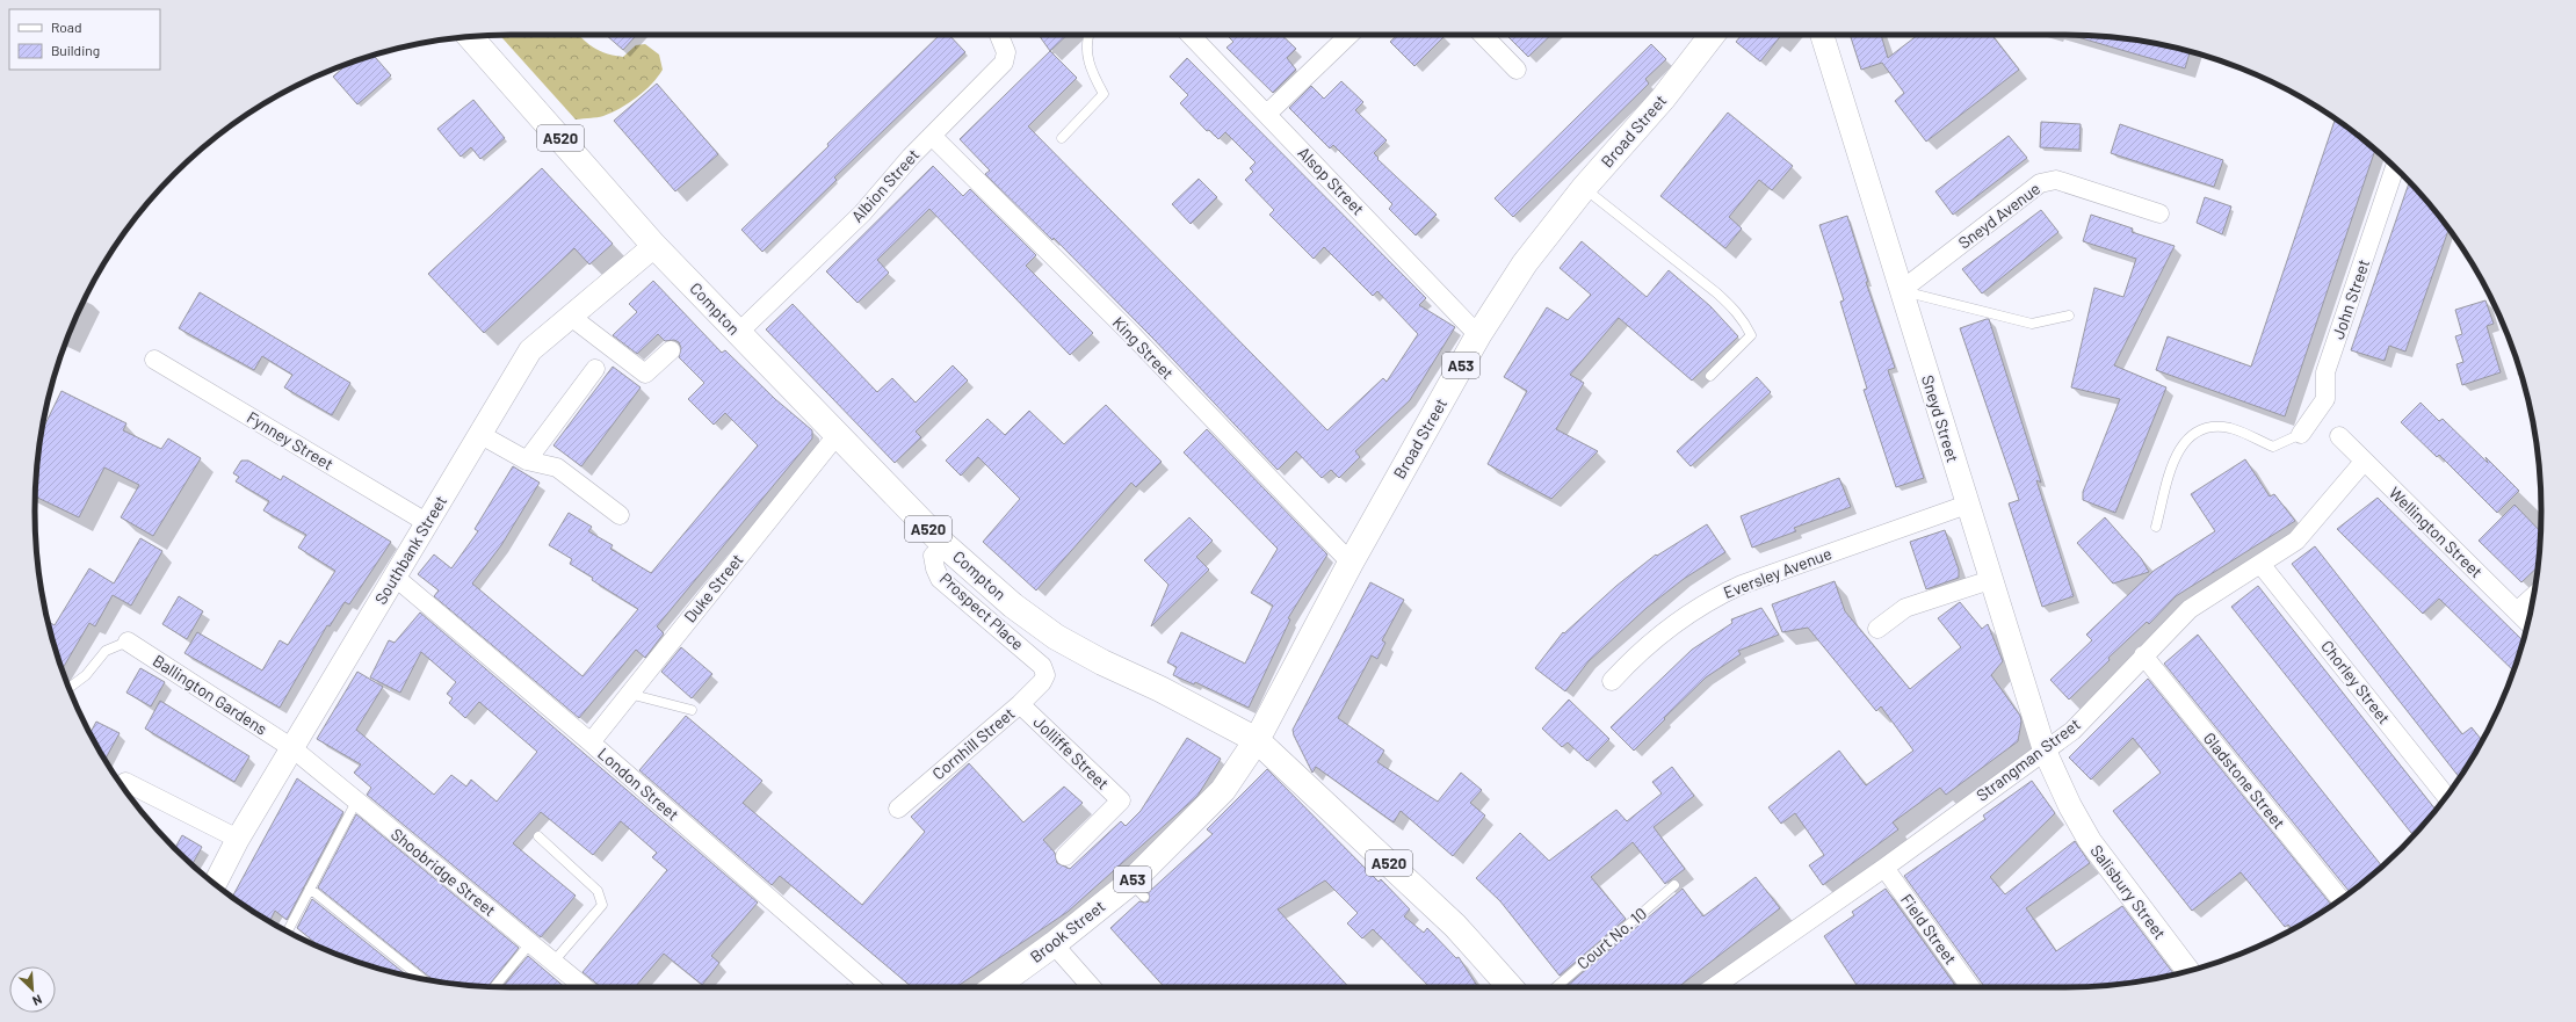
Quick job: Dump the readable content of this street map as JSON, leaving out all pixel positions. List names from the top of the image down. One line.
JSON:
{"streets":{"highway":["Broad Street","A520","Compton","A53","Brook Street"],"street":["Alsop Street","Albion Street","Sneyd Avenue","John Street","King Street","Sneyd Street","Fynney Street","Wellington Street","Southbank Street","Eversley Avenue","Duke Street","Prospect Place","Chorley Street","Ballington Gardens","Cornhill Street","Jolliffe Street","Strangman Street","Gladstone Street","London Street","Shoobridge Street","Salisbury Street","Field Street"],"lane":["Court No. 10"]},"crossings":[["Broad Street","A520"],["Broad Street","Alsop Street"],["Broad Street","Compton"],["Broad Street","King Street"],["Broad Street","Brook Street"],["A520","Compton"],["A520","Southbank Street"],["A520","Brook Street"],["Albion Street","Compton"],["Albion Street","King Street"],["Sneyd Avenue","Sneyd Street"],["Compton","Southbank Street"],["Compton","Duke Street"],["Compton","Prospect Place"],["Compton","Brook Street"],["Sneyd Street","Eversley Avenue"],["Sneyd Street","Strangman Street"],["Sneyd Street","Salisbury Street"],["Fynney Street","Southbank Street"],["Wellington Street","Strangman Street"],["Southbank Street","Ballington Gardens"],["Southbank Street","London Street"],["Southbank Street","Shoobridge Street"],["Duke Street","London Street"],["Prospect Place","Cornhill Street"],["Chorley Street","Strangman Street"],["Ballington Gardens","Shoobridge Street"],["Cornhill Street","Jolliffe Street"],["Strangman Street","Gladstone Street"],["Strangman Street","Field Street"]],"legend":["Road","Building"],"north":"bottom right"}
